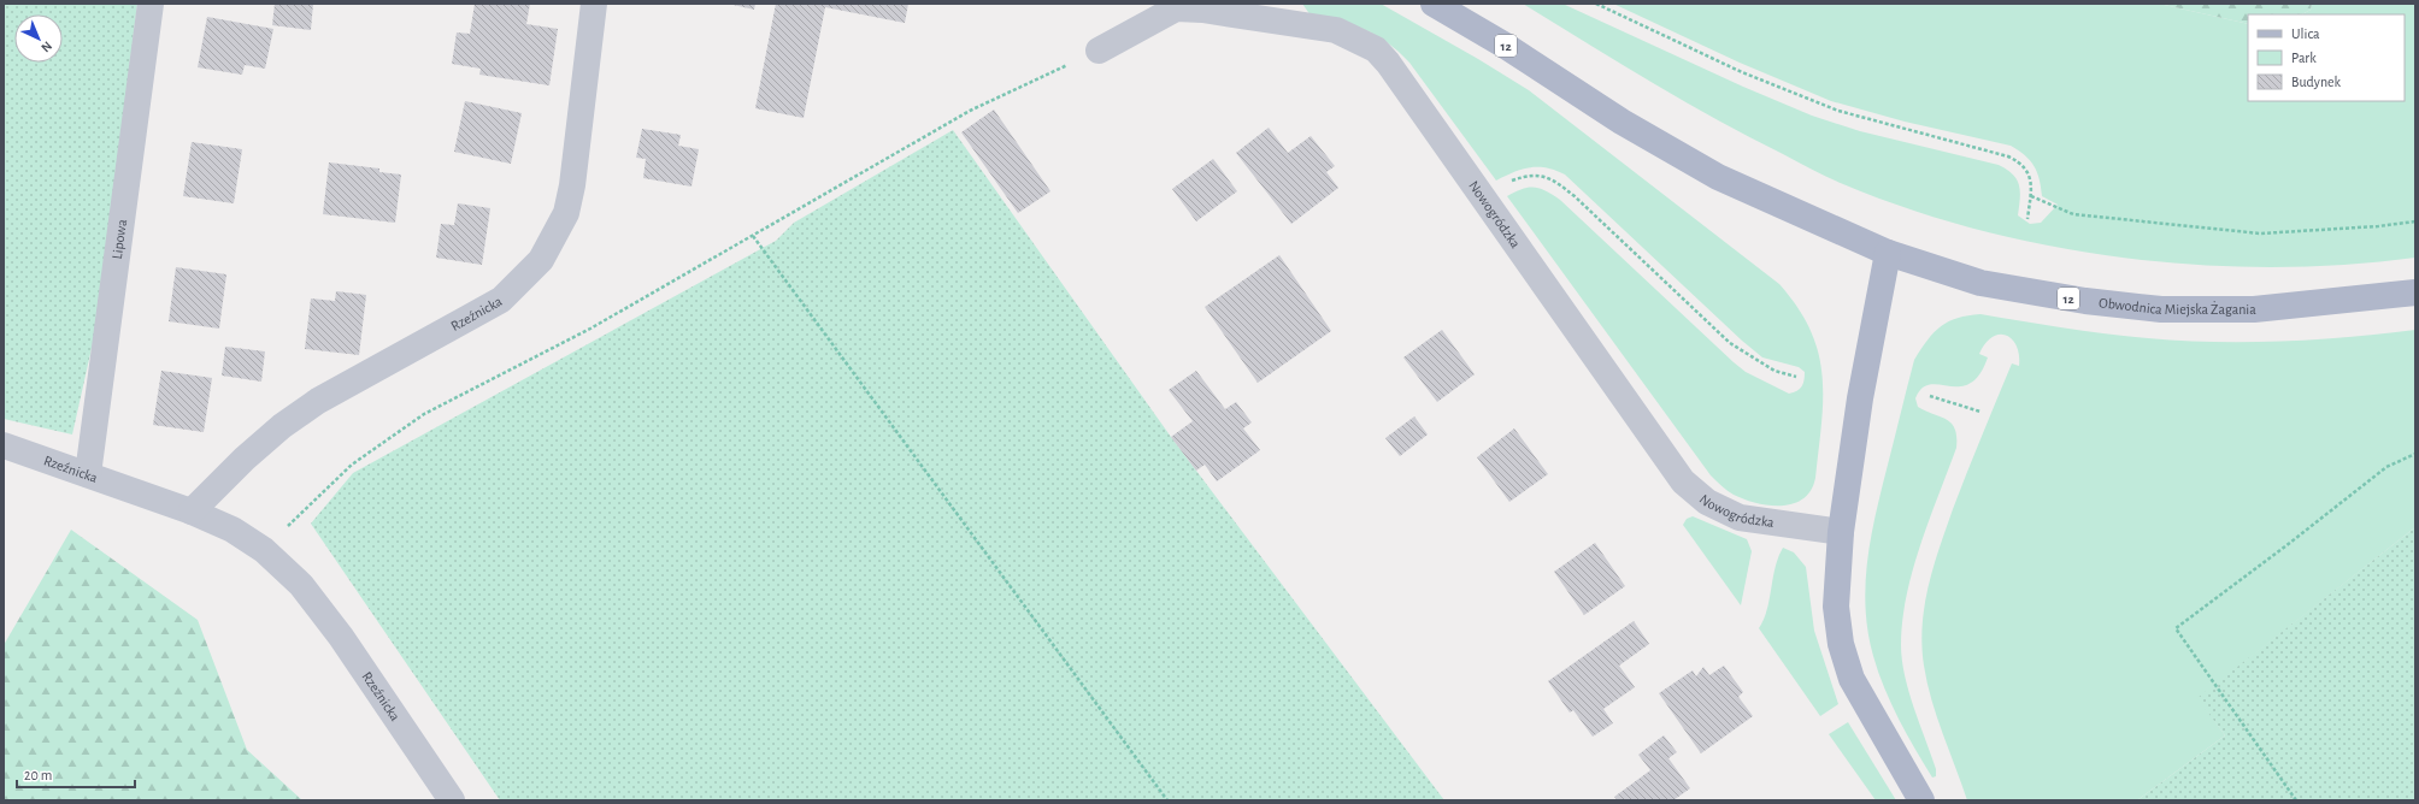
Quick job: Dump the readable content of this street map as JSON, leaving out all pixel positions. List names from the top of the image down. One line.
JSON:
{"streets":{"main road":["12","Obwodnica Miejska Żagania"],"street":["Nowogródzka","Lipowa","Rzeźnicka"]},"crossings":[["12","Obwodnica Miejska Żagania"],["Lipowa","Rzeźnicka"]],"legend":["Ulica","Park","Budynek"],"scale_bar":"20 m","north":"bottom right"}
